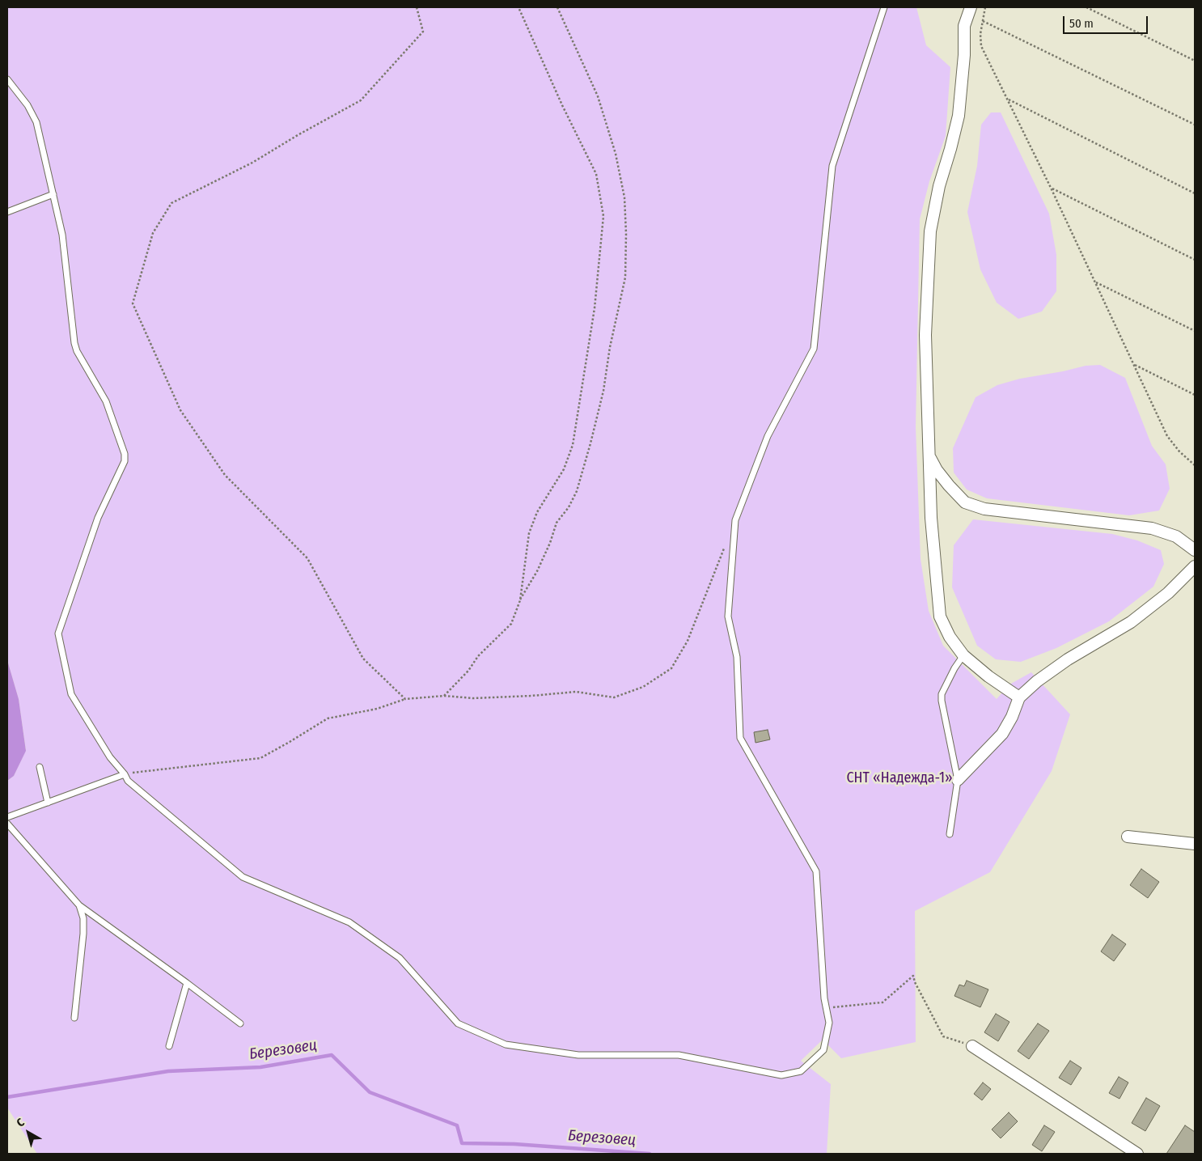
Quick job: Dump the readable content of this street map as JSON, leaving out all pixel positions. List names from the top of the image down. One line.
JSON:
{"water":["Березовец"],"parks":["СНТ «Надежда-1»"],"scale_bar":"50 m","north":"top left"}
